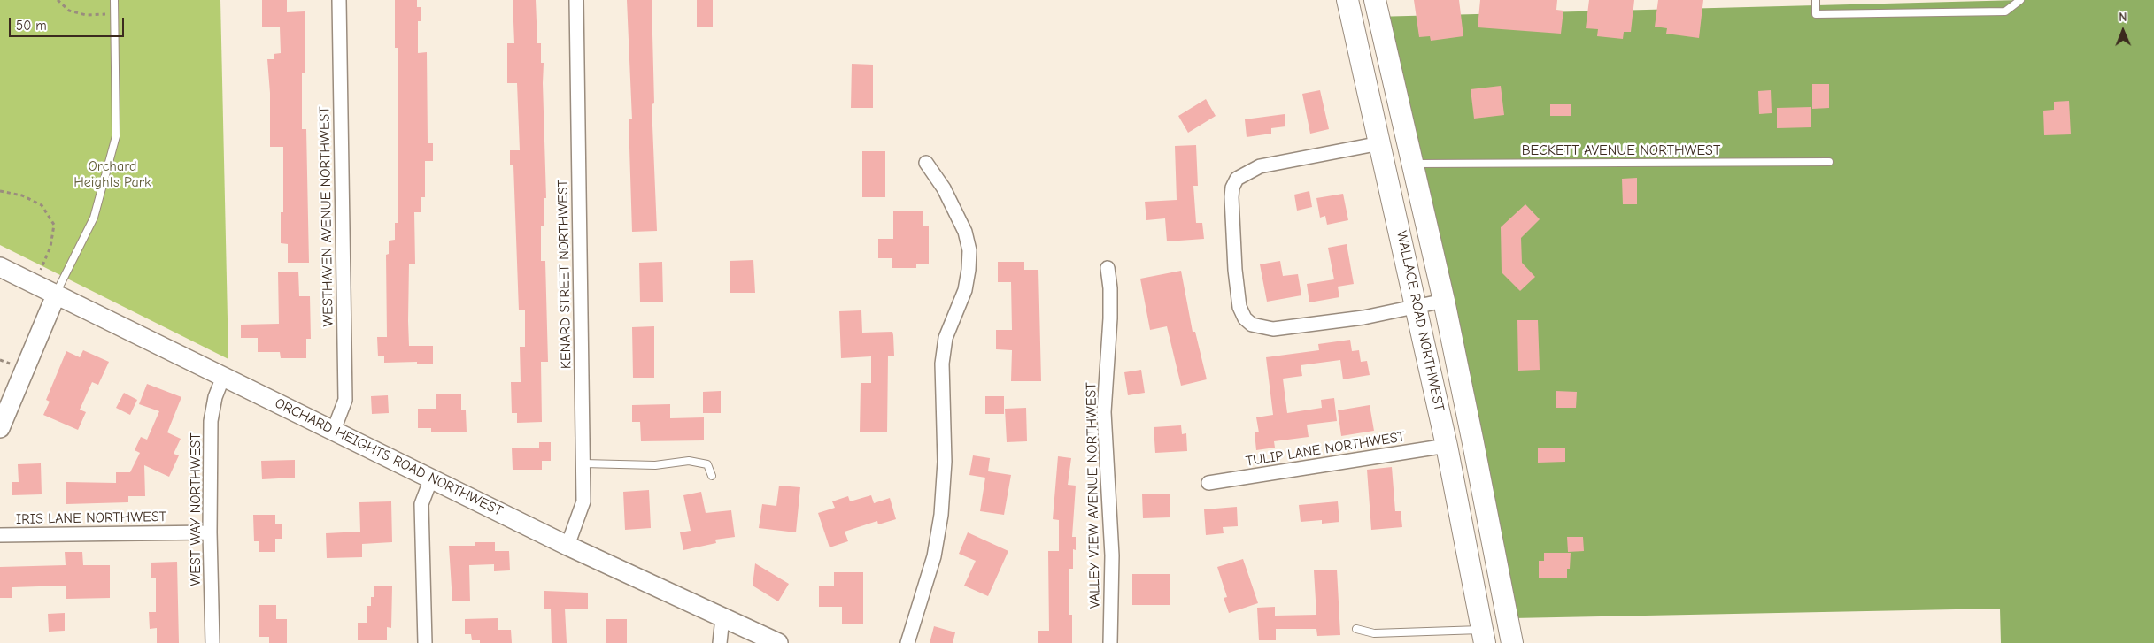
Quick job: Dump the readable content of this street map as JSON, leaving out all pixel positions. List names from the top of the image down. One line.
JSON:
{"streets":{"main road":["WALLACE ROAD NORTHWEST","ORCHARD HEIGHTS ROAD NORTHWEST"],"street":["WESTHAVEN AVENUE NORTHWEST","KENARD STREET NORTHWEST","TULIP LANE NORTHWEST","VALLEY VIEW AVENUE NORTHWEST","WEST WAY NORTHWEST","IRIS LANE NORTHWEST"],"lane":["BECKETT AVENUE NORTHWEST"]},"crossings":[["BECKETT AVENUE NORTHWEST","WALLACE ROAD NORTHWEST"],["WESTHAVEN AVENUE NORTHWEST","ORCHARD HEIGHTS ROAD NORTHWEST"],["KENARD STREET NORTHWEST","ORCHARD HEIGHTS ROAD NORTHWEST"],["WALLACE ROAD NORTHWEST","TULIP LANE NORTHWEST"],["ORCHARD HEIGHTS ROAD NORTHWEST","WEST WAY NORTHWEST"],["WEST WAY NORTHWEST","IRIS LANE NORTHWEST"]],"parks":["Orchard Heights Park"],"scale_bar":"50 m","north":"top"}
